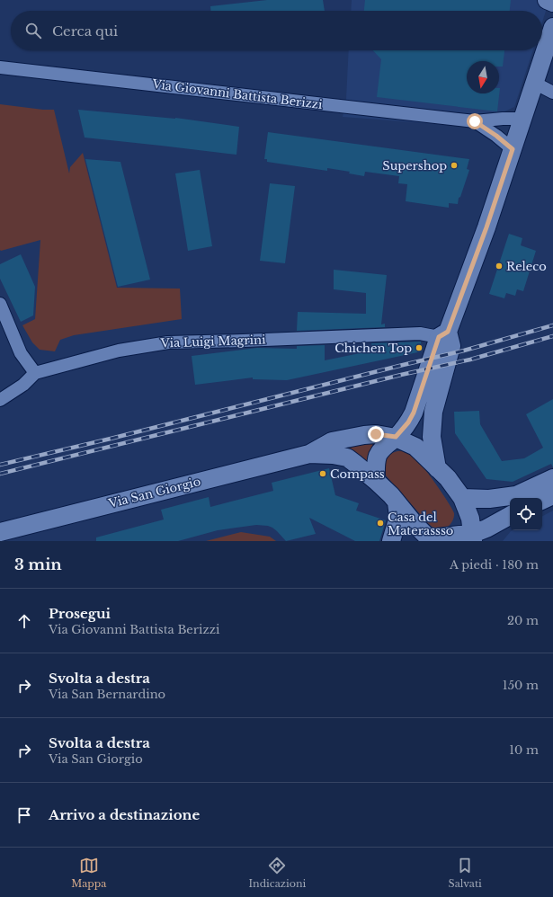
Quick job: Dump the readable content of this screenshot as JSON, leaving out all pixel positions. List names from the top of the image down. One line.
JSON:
{"streets":{"main road":["Via San Giorgio"],"street":["Via Giovanni Battista Berizzi","Via Luigi Magrini"]},"places":["Supershop","Releco","Chichen Top","Compass","Casa del Materassso"],"north":"bottom","page":{"search":"Cerca qui","heading":["3 min","A piedi · 180 m"],"list":[["Prosegui","Via Giovanni Battista Berizzi","20 m"],["Svolta a destra","Via San Bernardino","150 m"],["Svolta a destra","Via San Giorgio","10 m"],"Arrivo a destinazione"],"nav":["Mappa","Indicazioni","Salvati"]}}
